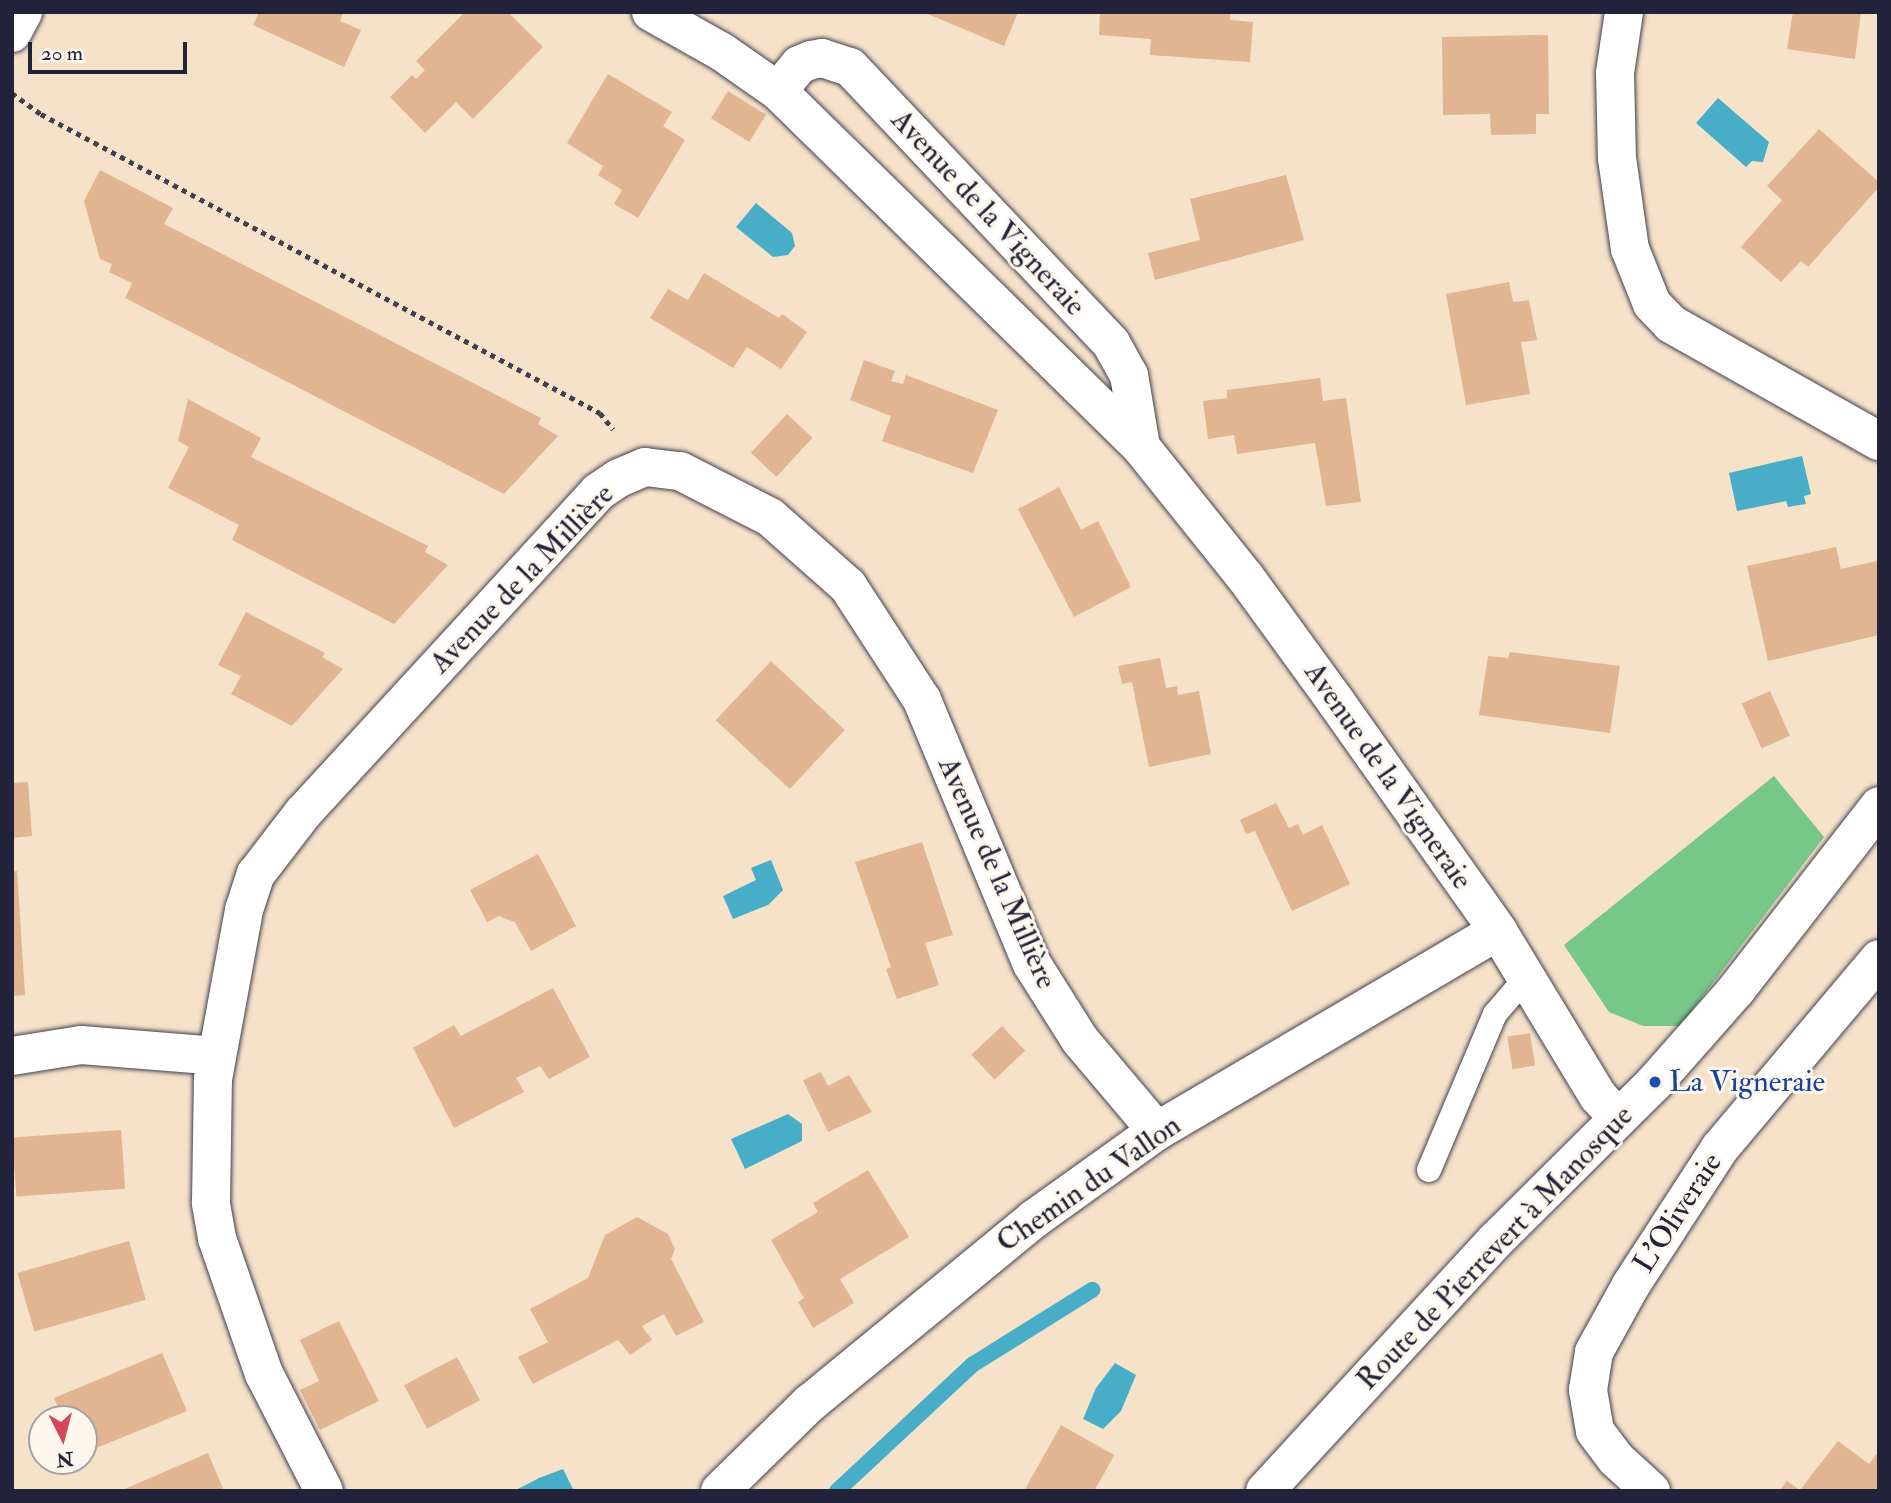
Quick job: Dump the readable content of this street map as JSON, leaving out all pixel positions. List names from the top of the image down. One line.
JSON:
{"streets":{"street":["Avenue de la Vigneraie","Avenue de la Millière","Chemin du Vallon","L'Oliveraie","Route de Pierrevert à Manosque"]},"crossings":[["Avenue de la Vigneraie","Chemin du Vallon"],["Avenue de la Vigneraie","Route de Pierrevert à Manosque"],["Avenue de la Millière","Chemin du Vallon"]],"places":["La Vigneraie"],"scale_bar":"20 m","north":"bottom"}
